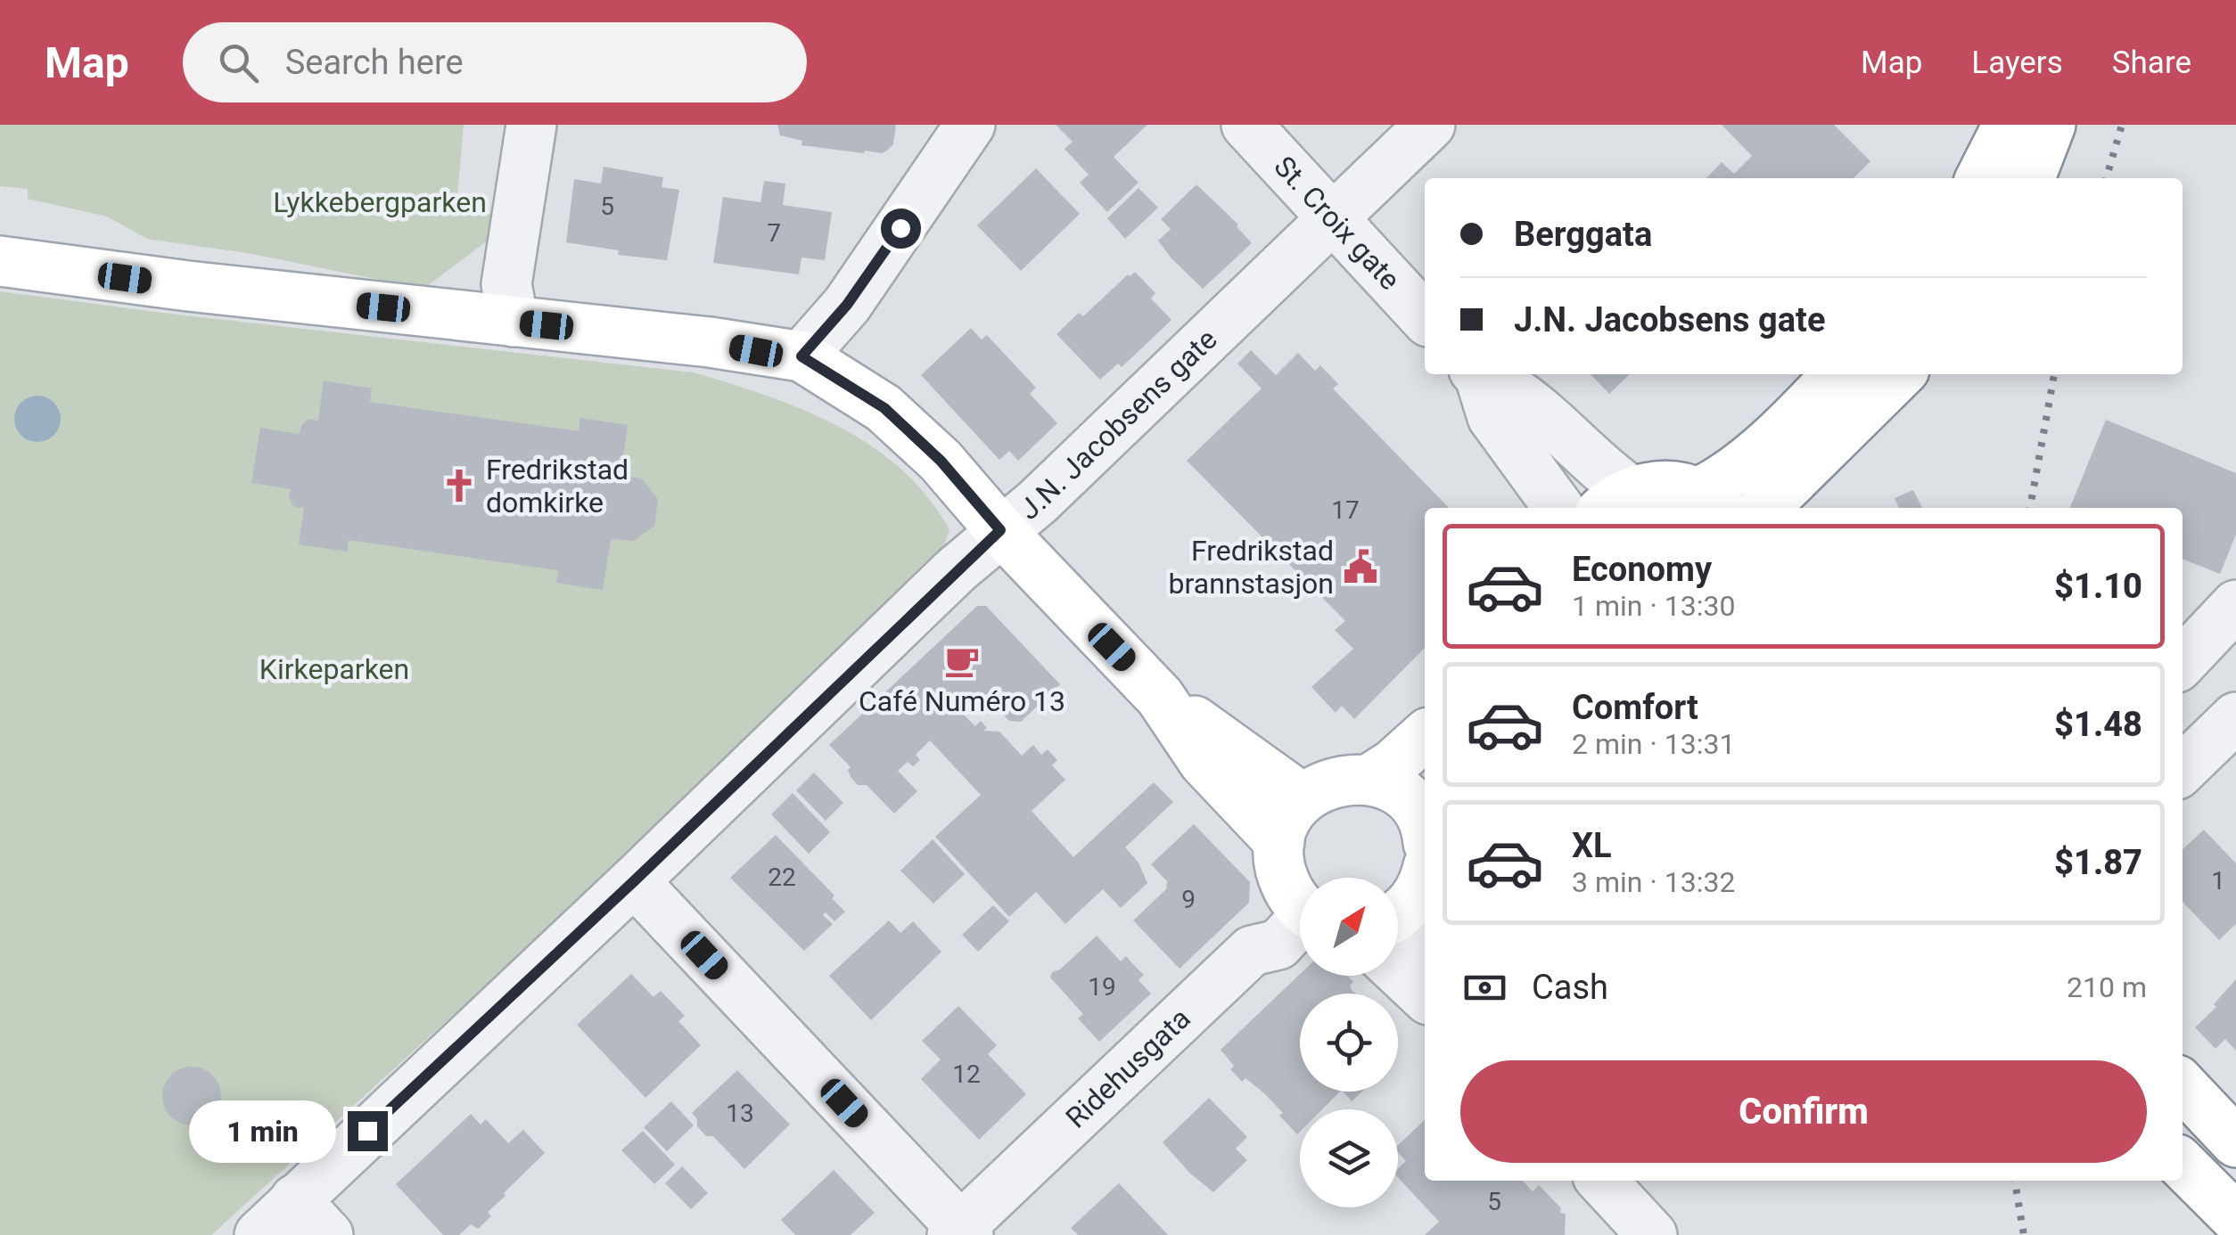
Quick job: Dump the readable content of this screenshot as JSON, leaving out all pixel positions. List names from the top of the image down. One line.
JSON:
{"streets":{"street":["St. Croix gate","J.N. Jacobsens gate","Ridehusgata"]},"crossings":[["St. Croix gate","J.N. Jacobsens gate"]],"parks":["Lykkebergparken","Kirkeparken"],"places":{"church":["Fredrikstad domkirke"],"public building":["Fredrikstad brannstasjon"],"cafe":["Café Numéro 13"]},"house_numbers":["5","7","17","22","1","9","19","12","13","5"],"north":"top right","page":{"header":"Map","search":"Search here","nav":["Map","Layers","Share"],"banner":["Berggata","J.N. Jacobsens gate"],"list":[{"name":"Economy","note":"1 min · 13:30","value":"$1.10"},{"name":"Comfort","note":"2 min · 13:31","value":"$1.48"},{"name":"XL","note":"3 min · 13:32","value":"$1.87"}],"pay":["Cash","210 m"],"buttons":"Confirm","bubble":"1 min"}}
